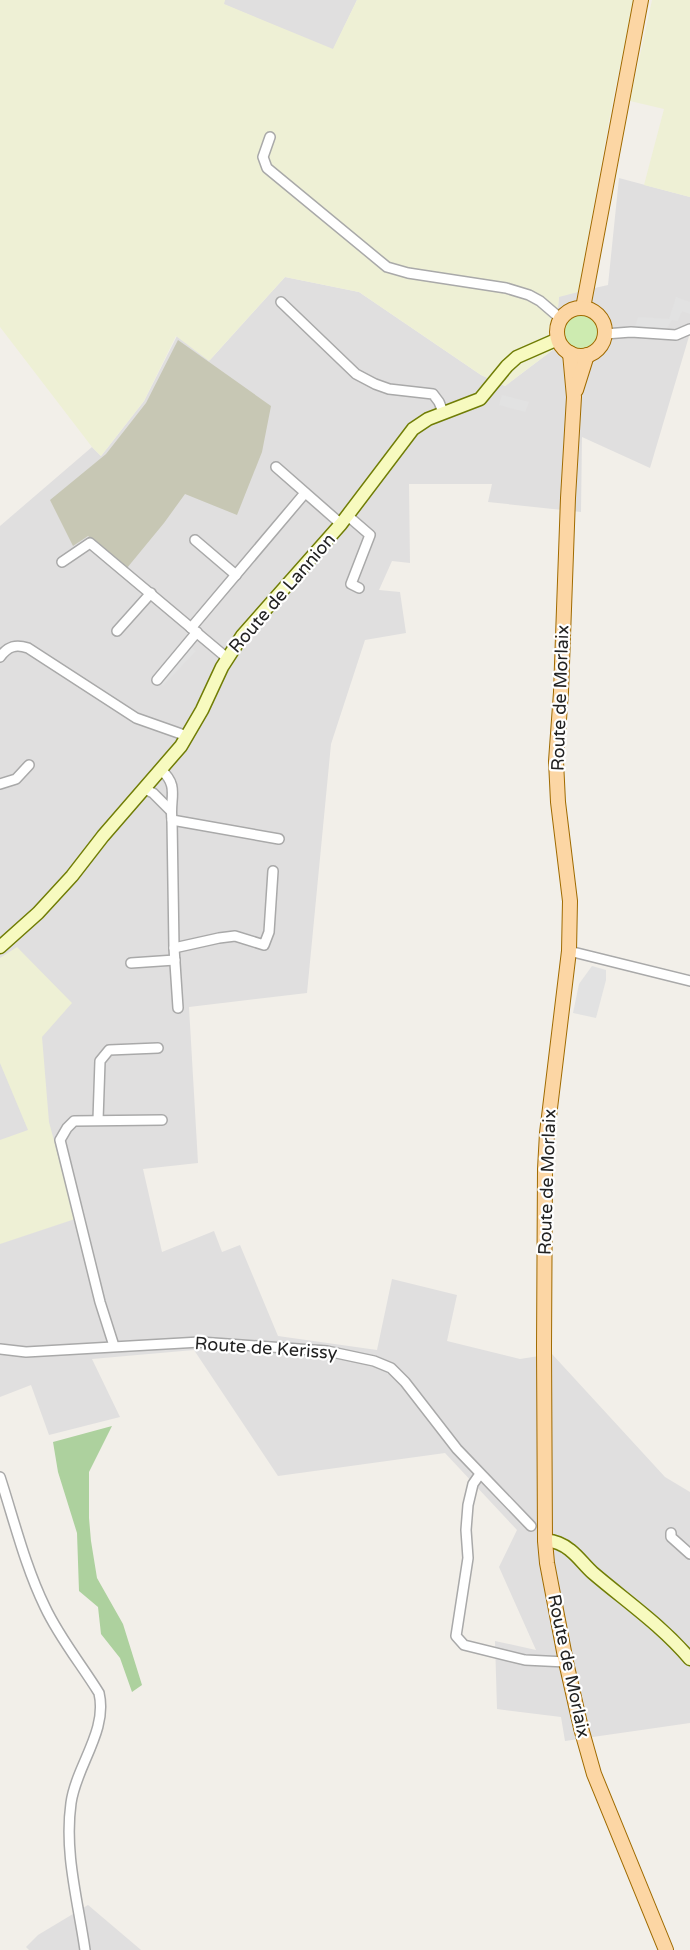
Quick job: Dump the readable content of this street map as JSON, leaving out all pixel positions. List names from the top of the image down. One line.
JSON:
{"streets":{"main road":["Route de Morlaix"],"street":["Route de Lannion","Route de Kerissy"]},"crossings":[["Route de Lannion","Route de Morlaix"]]}
